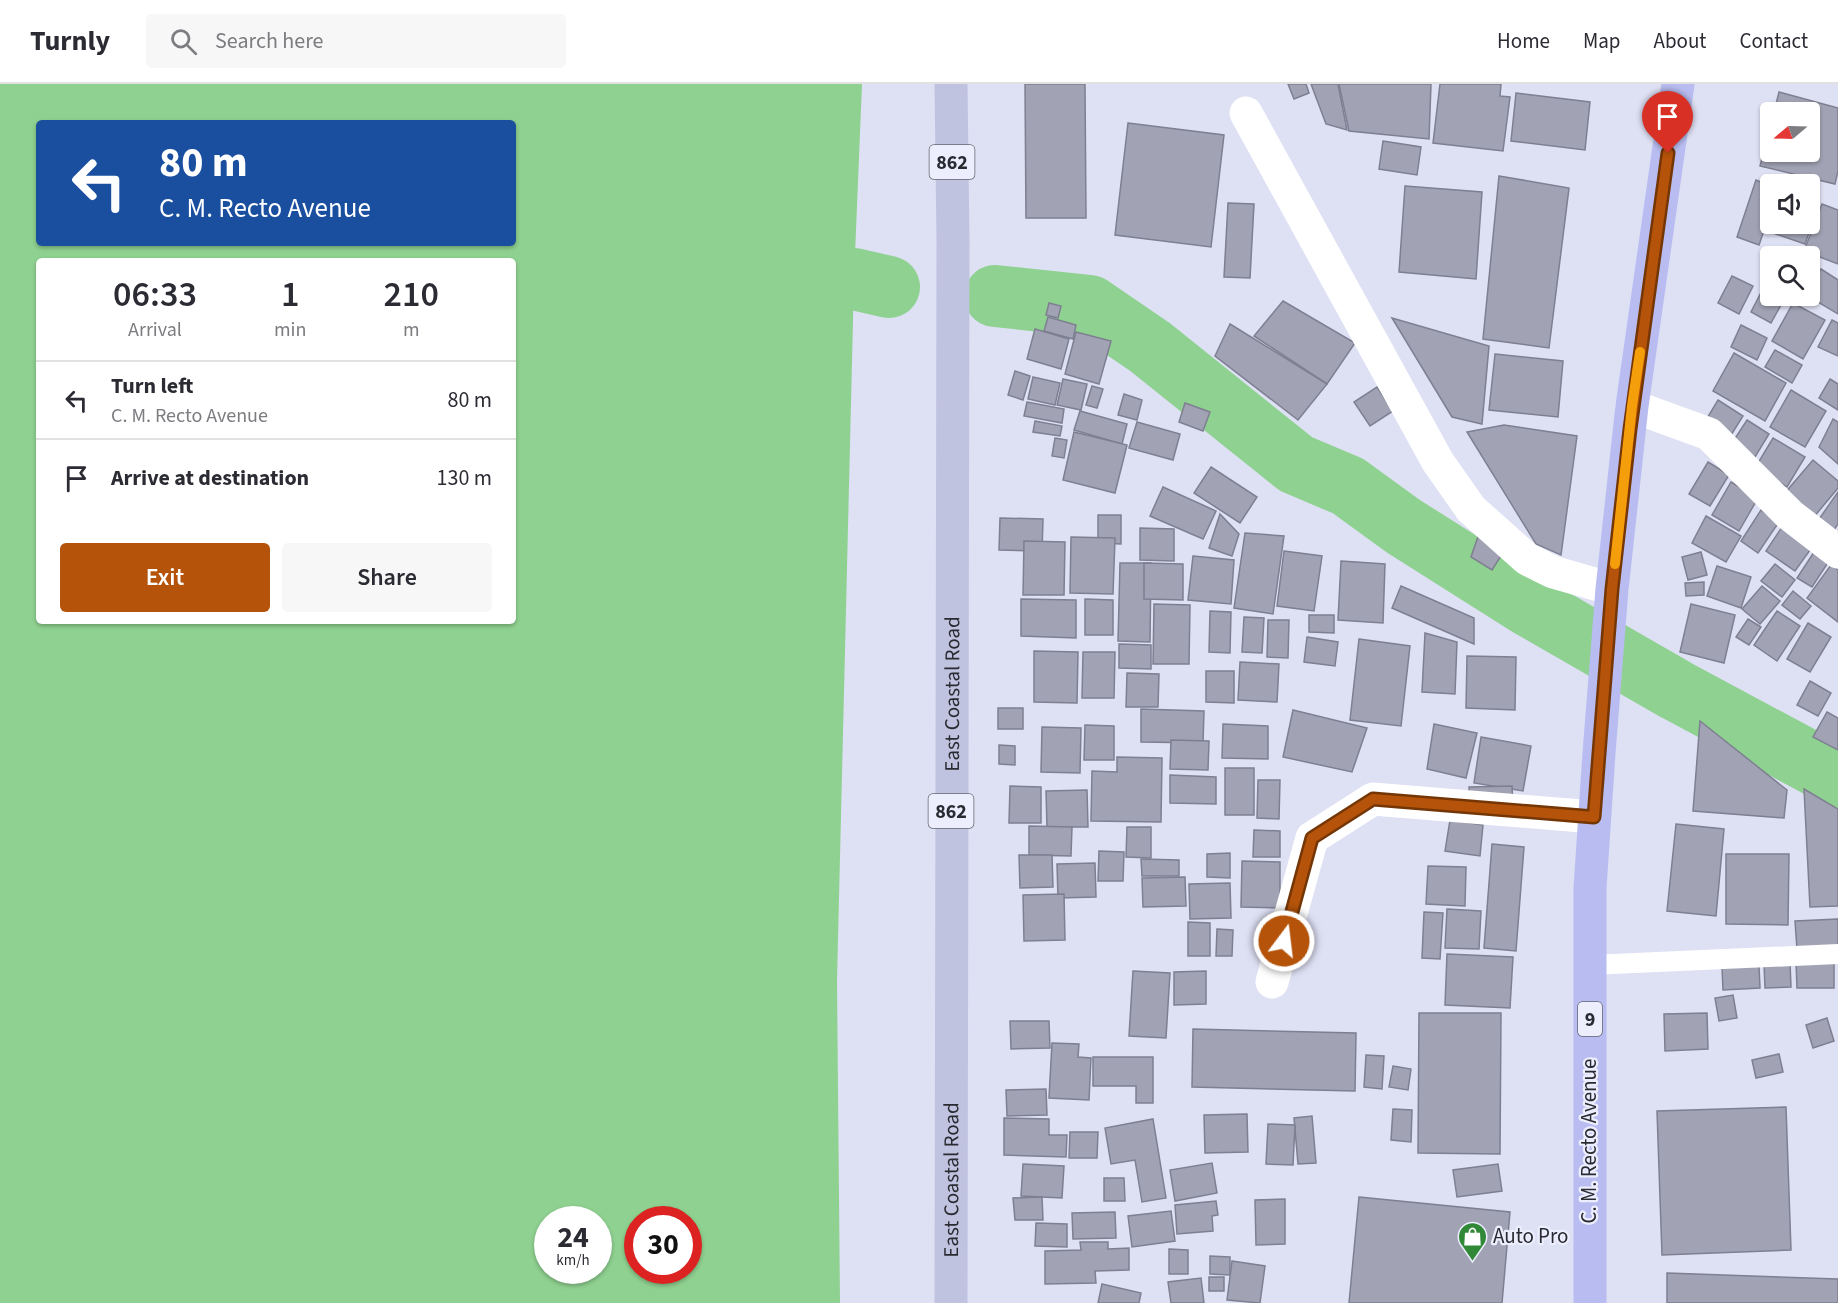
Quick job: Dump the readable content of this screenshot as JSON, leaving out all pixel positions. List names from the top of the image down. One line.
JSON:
{"streets":{"highway":["9","C. M. Recto Avenue"],"main road":["862","East Coastal Road"]},"places":{"shop":["Auto Pro"]},"north":"left","page":{"header":"Turnly","search":"Search here","nav":["Home","Map","About","Contact"],"turn":["80 m","C. M. Recto Avenue"],"eta":["06:33","Arrival","1","min","210","m"],"list":[{"name":"Turn left","note":"C. M. Recto Avenue","value":"80 m"},{"name":"Arrive at destination","value":"130 m"}],"buttons":["Exit","Share"],"speed":"24 km/h","limit":"30"}}
